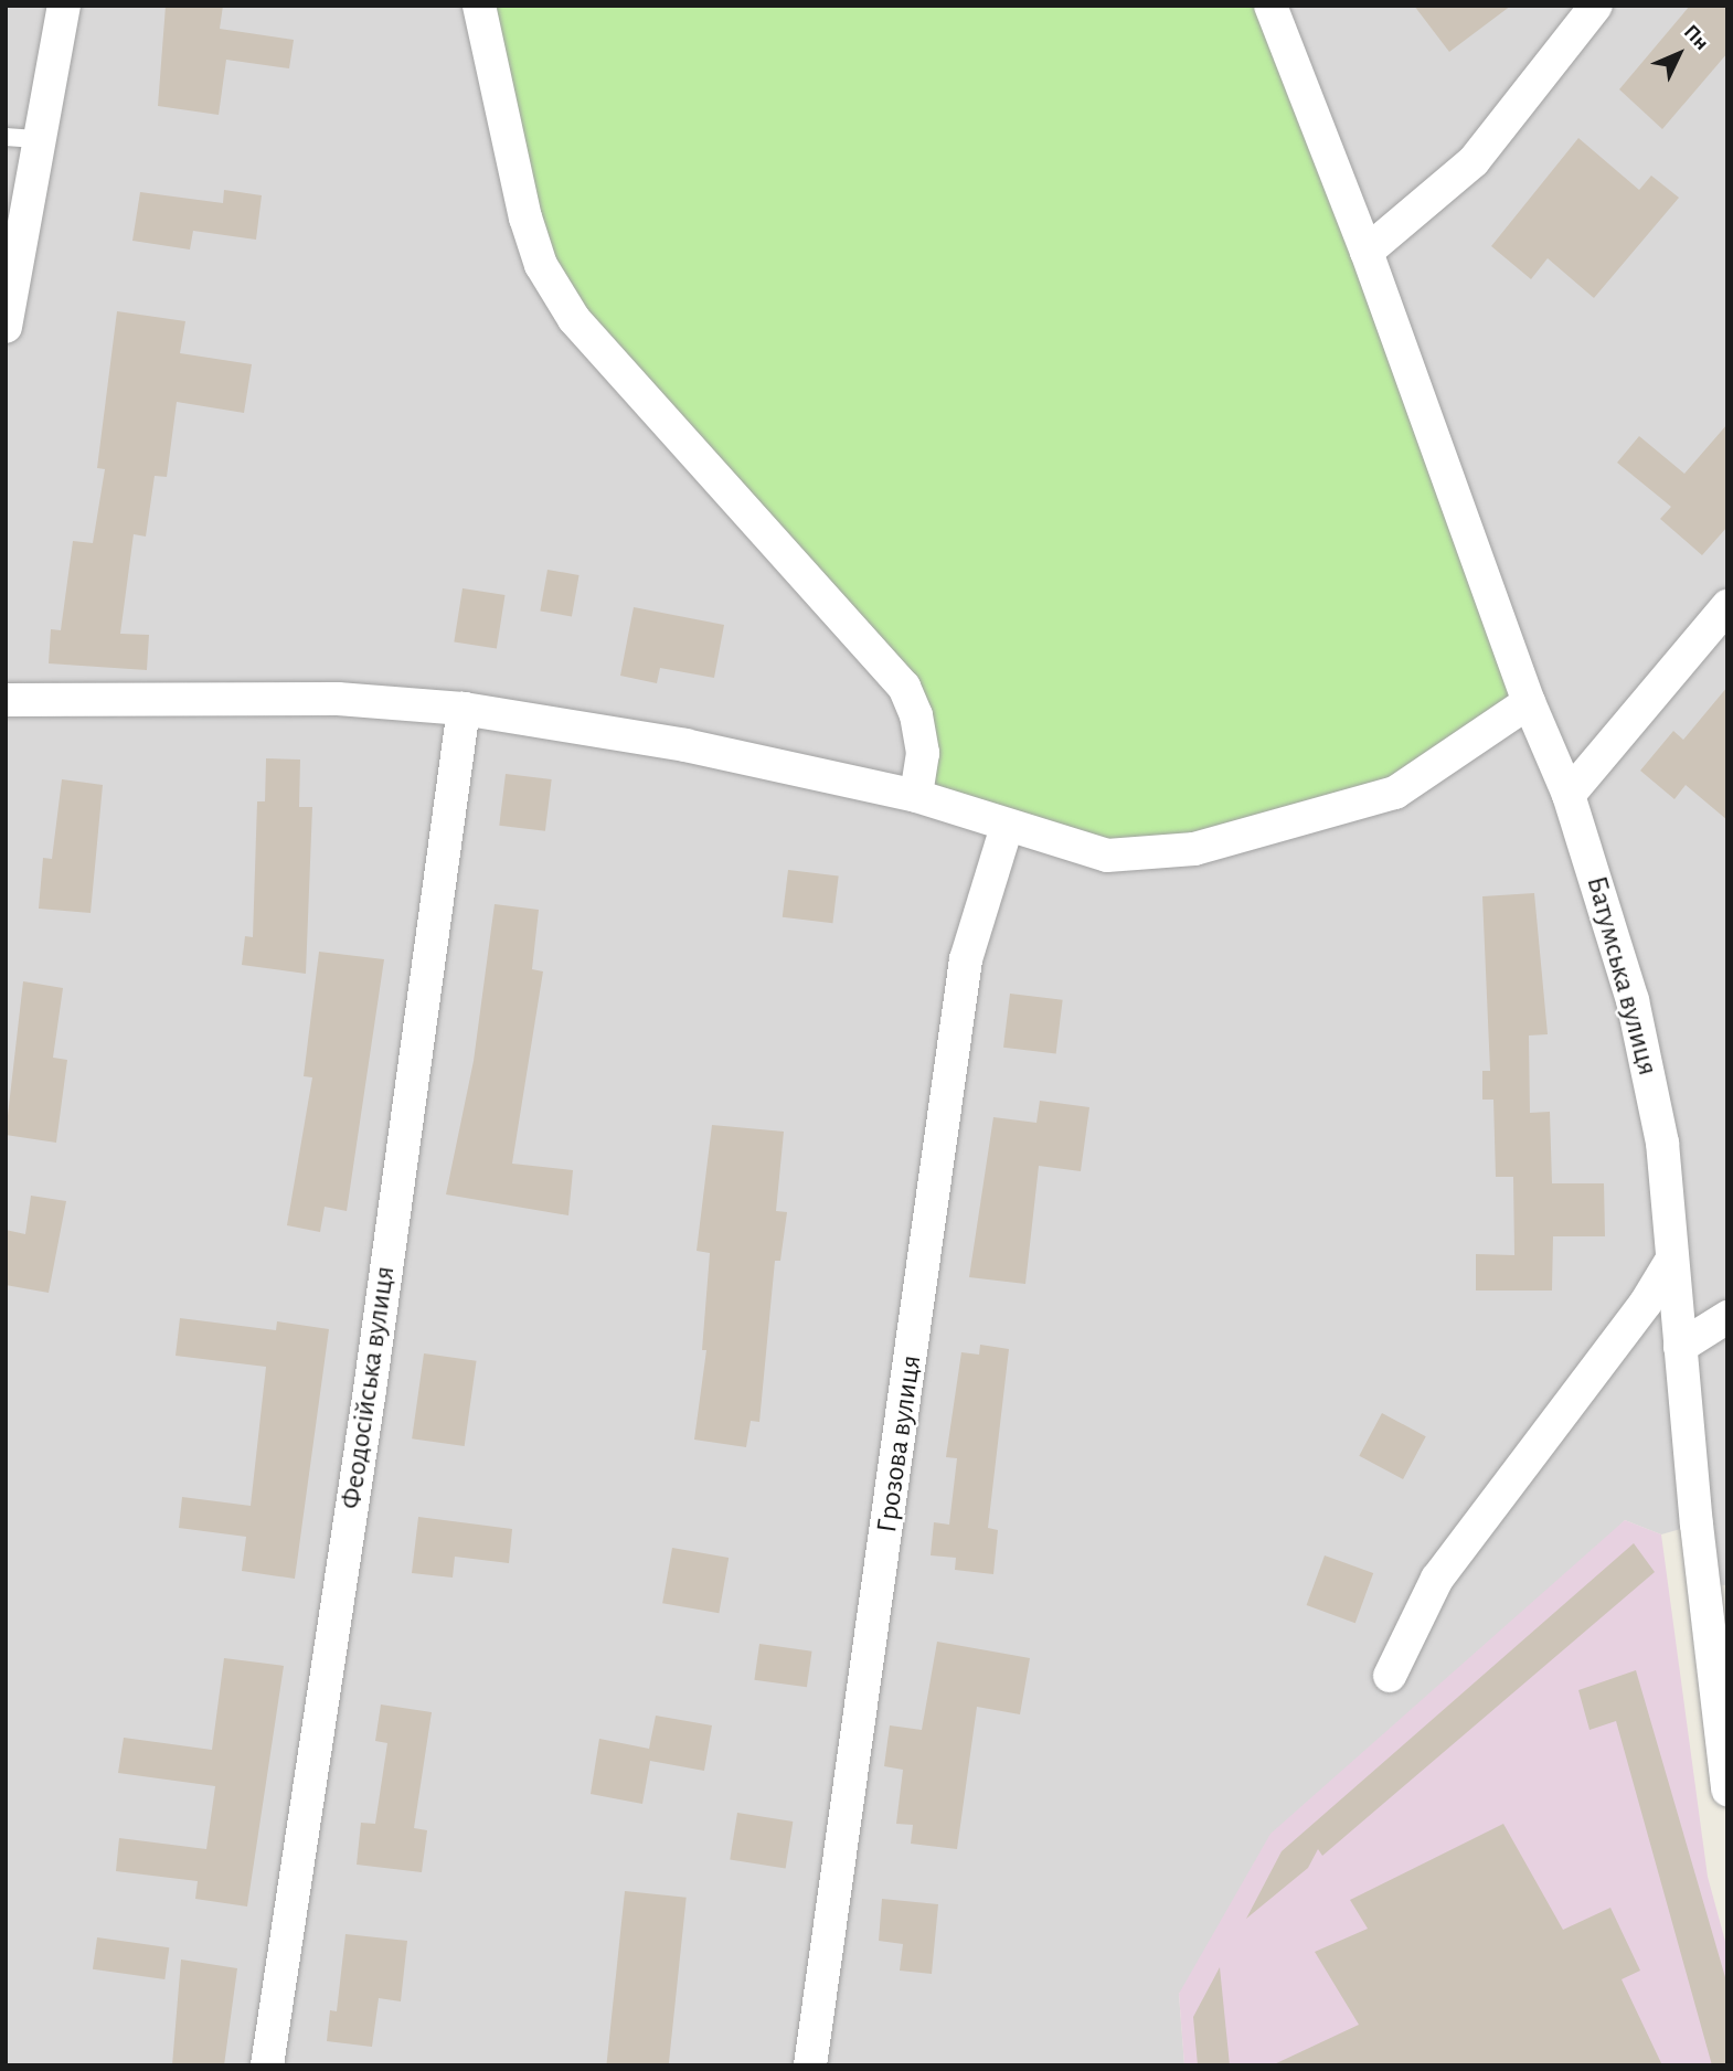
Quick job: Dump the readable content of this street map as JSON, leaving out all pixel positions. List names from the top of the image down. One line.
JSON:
{"streets":{"street":["Батумська вулиця","Феодосійська вулиця","Грозова вулиця"]},"north":"top right"}
